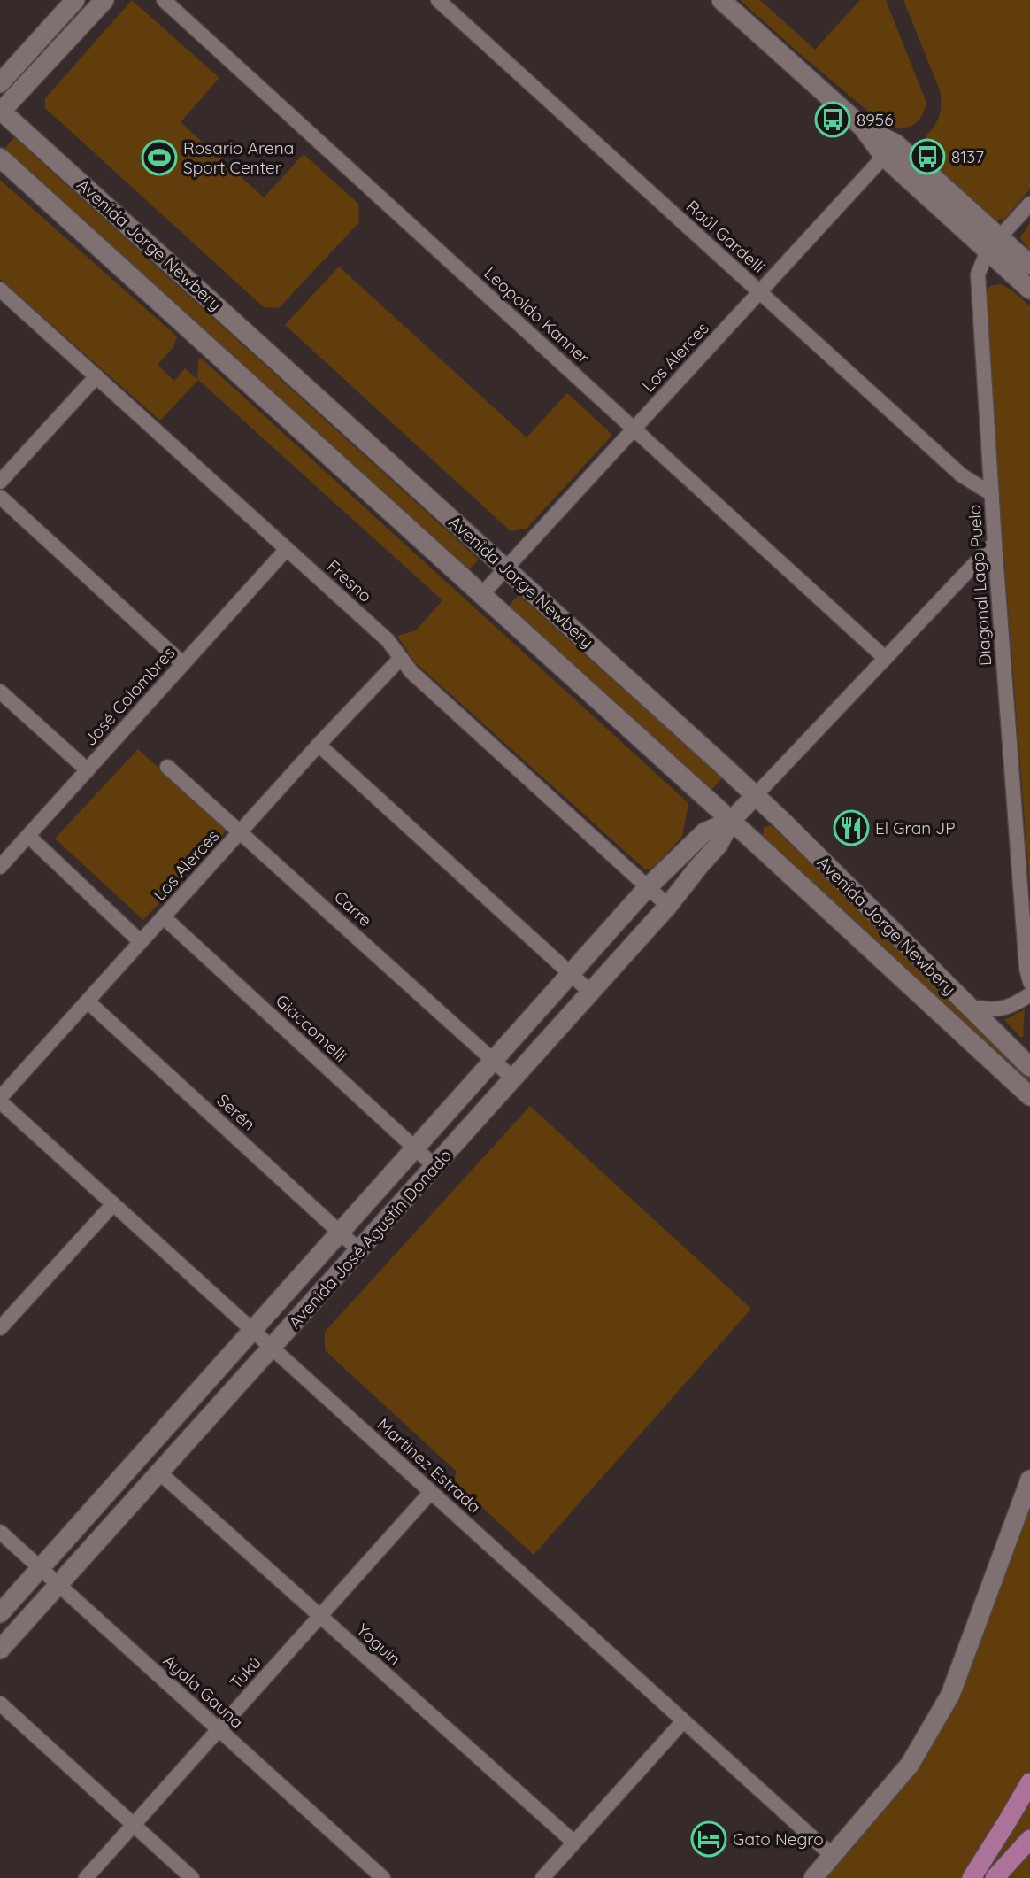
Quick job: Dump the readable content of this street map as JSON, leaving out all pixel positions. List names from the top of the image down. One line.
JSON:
{"streets":{"main road":["Avenida Jorge Newbery","Avenida José Agustín Donado"],"street":["Raúl Gardelli","Leopoldo Kanner","Los Alerces","Fresno","Diagonal Lago Puelo","José Colombres","Carre","Giaccomelli","Serén","Martinez Estrada","Yoguin","Tukú","Ayala Gauna"]},"crossings":[["Raúl Gardelli","Los Alerces"],["Raúl Gardelli","Diagonal Lago Puelo"],["Avenida Jorge Newbery","Los Alerces"],["Avenida Jorge Newbery","Avenida José Agustín Donado"],["Leopoldo Kanner","Los Alerces"],["Los Alerces","Fresno"],["Los Alerces","Carre"],["Los Alerces","Giaccomelli"],["Los Alerces","Serén"],["Los Alerces","Martinez Estrada"],["Fresno","José Colombres"],["Fresno","Avenida José Agustín Donado"],["Carre","Avenida José Agustín Donado"],["Giaccomelli","Avenida José Agustín Donado"],["Serén","Avenida José Agustín Donado"],["Avenida José Agustín Donado","Martinez Estrada"],["Avenida José Agustín Donado","Yoguin"],["Avenida José Agustín Donado","Ayala Gauna"],["Martinez Estrada","Tukú"],["Yoguin","Tukú"],["Tukú","Ayala Gauna"]],"places":{"bus stop":["8956","8137"],"sports":["Rosario Arena Sport Center"],"restaurant":["El Gran JP"],"hotel":["Gato Negro"]}}
